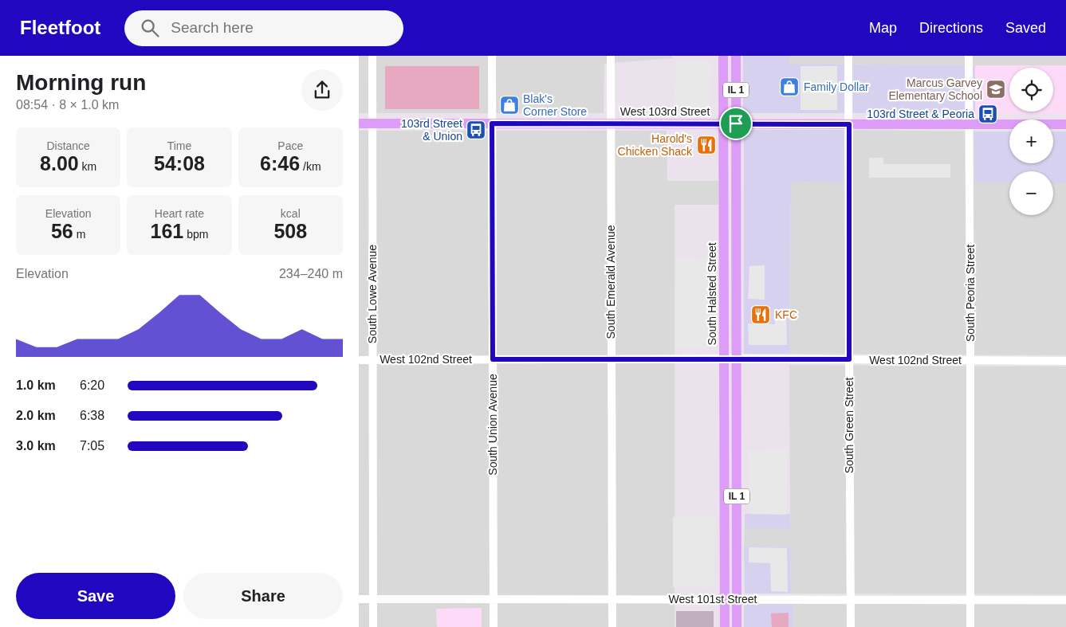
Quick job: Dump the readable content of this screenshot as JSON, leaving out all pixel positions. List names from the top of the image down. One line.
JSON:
{"streets":{"main road":["IL 1","West 103rd Street","South Halsted Street"],"street":["South Emerald Avenue","South Peoria Street","South Lowe Avenue","West 102nd Street","South Union Avenue","South Green Street","West 101st Street"]},"crossings":[["IL 1","West 103rd Street"],["IL 1","West 102nd Street"],["IL 1","West 101st Street"],["West 103rd Street","South Emerald Avenue"],["West 103rd Street","South Peoria Street"],["West 103rd Street","South Lowe Avenue"],["West 103rd Street","South Halsted Street"],["West 103rd Street","South Union Avenue"],["West 103rd Street","South Green Street"],["South Emerald Avenue","West 102nd Street"],["South Emerald Avenue","West 101st Street"],["South Peoria Street","West 102nd Street"],["South Peoria Street","West 101st Street"],["South Lowe Avenue","West 102nd Street"],["South Lowe Avenue","West 101st Street"],["South Halsted Street","West 102nd Street"],["South Halsted Street","West 101st Street"],["West 102nd Street","South Union Avenue"],["West 102nd Street","South Green Street"],["South Union Avenue","West 101st Street"],["South Green Street","West 101st Street"]],"places":{"shop":["Family Dollar","Blak's Corner Store"],"school or university":["Marcus Garvey Elementary School"],"bus stop":["103rd Street & Peoria","103rd Street & Union"],"restaurant":["Harold's Chicken Shack","KFC"]},"page":{"header":"Fleetfoot","search":"Search here","nav":["Map","Directions","Saved"],"heading":["Morning run","08:54 · 8 × 1.0 km"],"map_buttons":["+","−"],"stats":[["Distance","8.00 km"],["Time","54:08"],["Pace","6:46 /km"],["Elevation","56 m"],["Heart rate","161 bpm"],["kcal","508"]],"chart":["Elevation","234–240 m"],"list":[{"name":"1.0 km","note":"6:20"},{"name":"2.0 km","note":"6:38"},{"name":"3.0 km","note":"7:05"}],"buttons":["Save","Share"]}}
